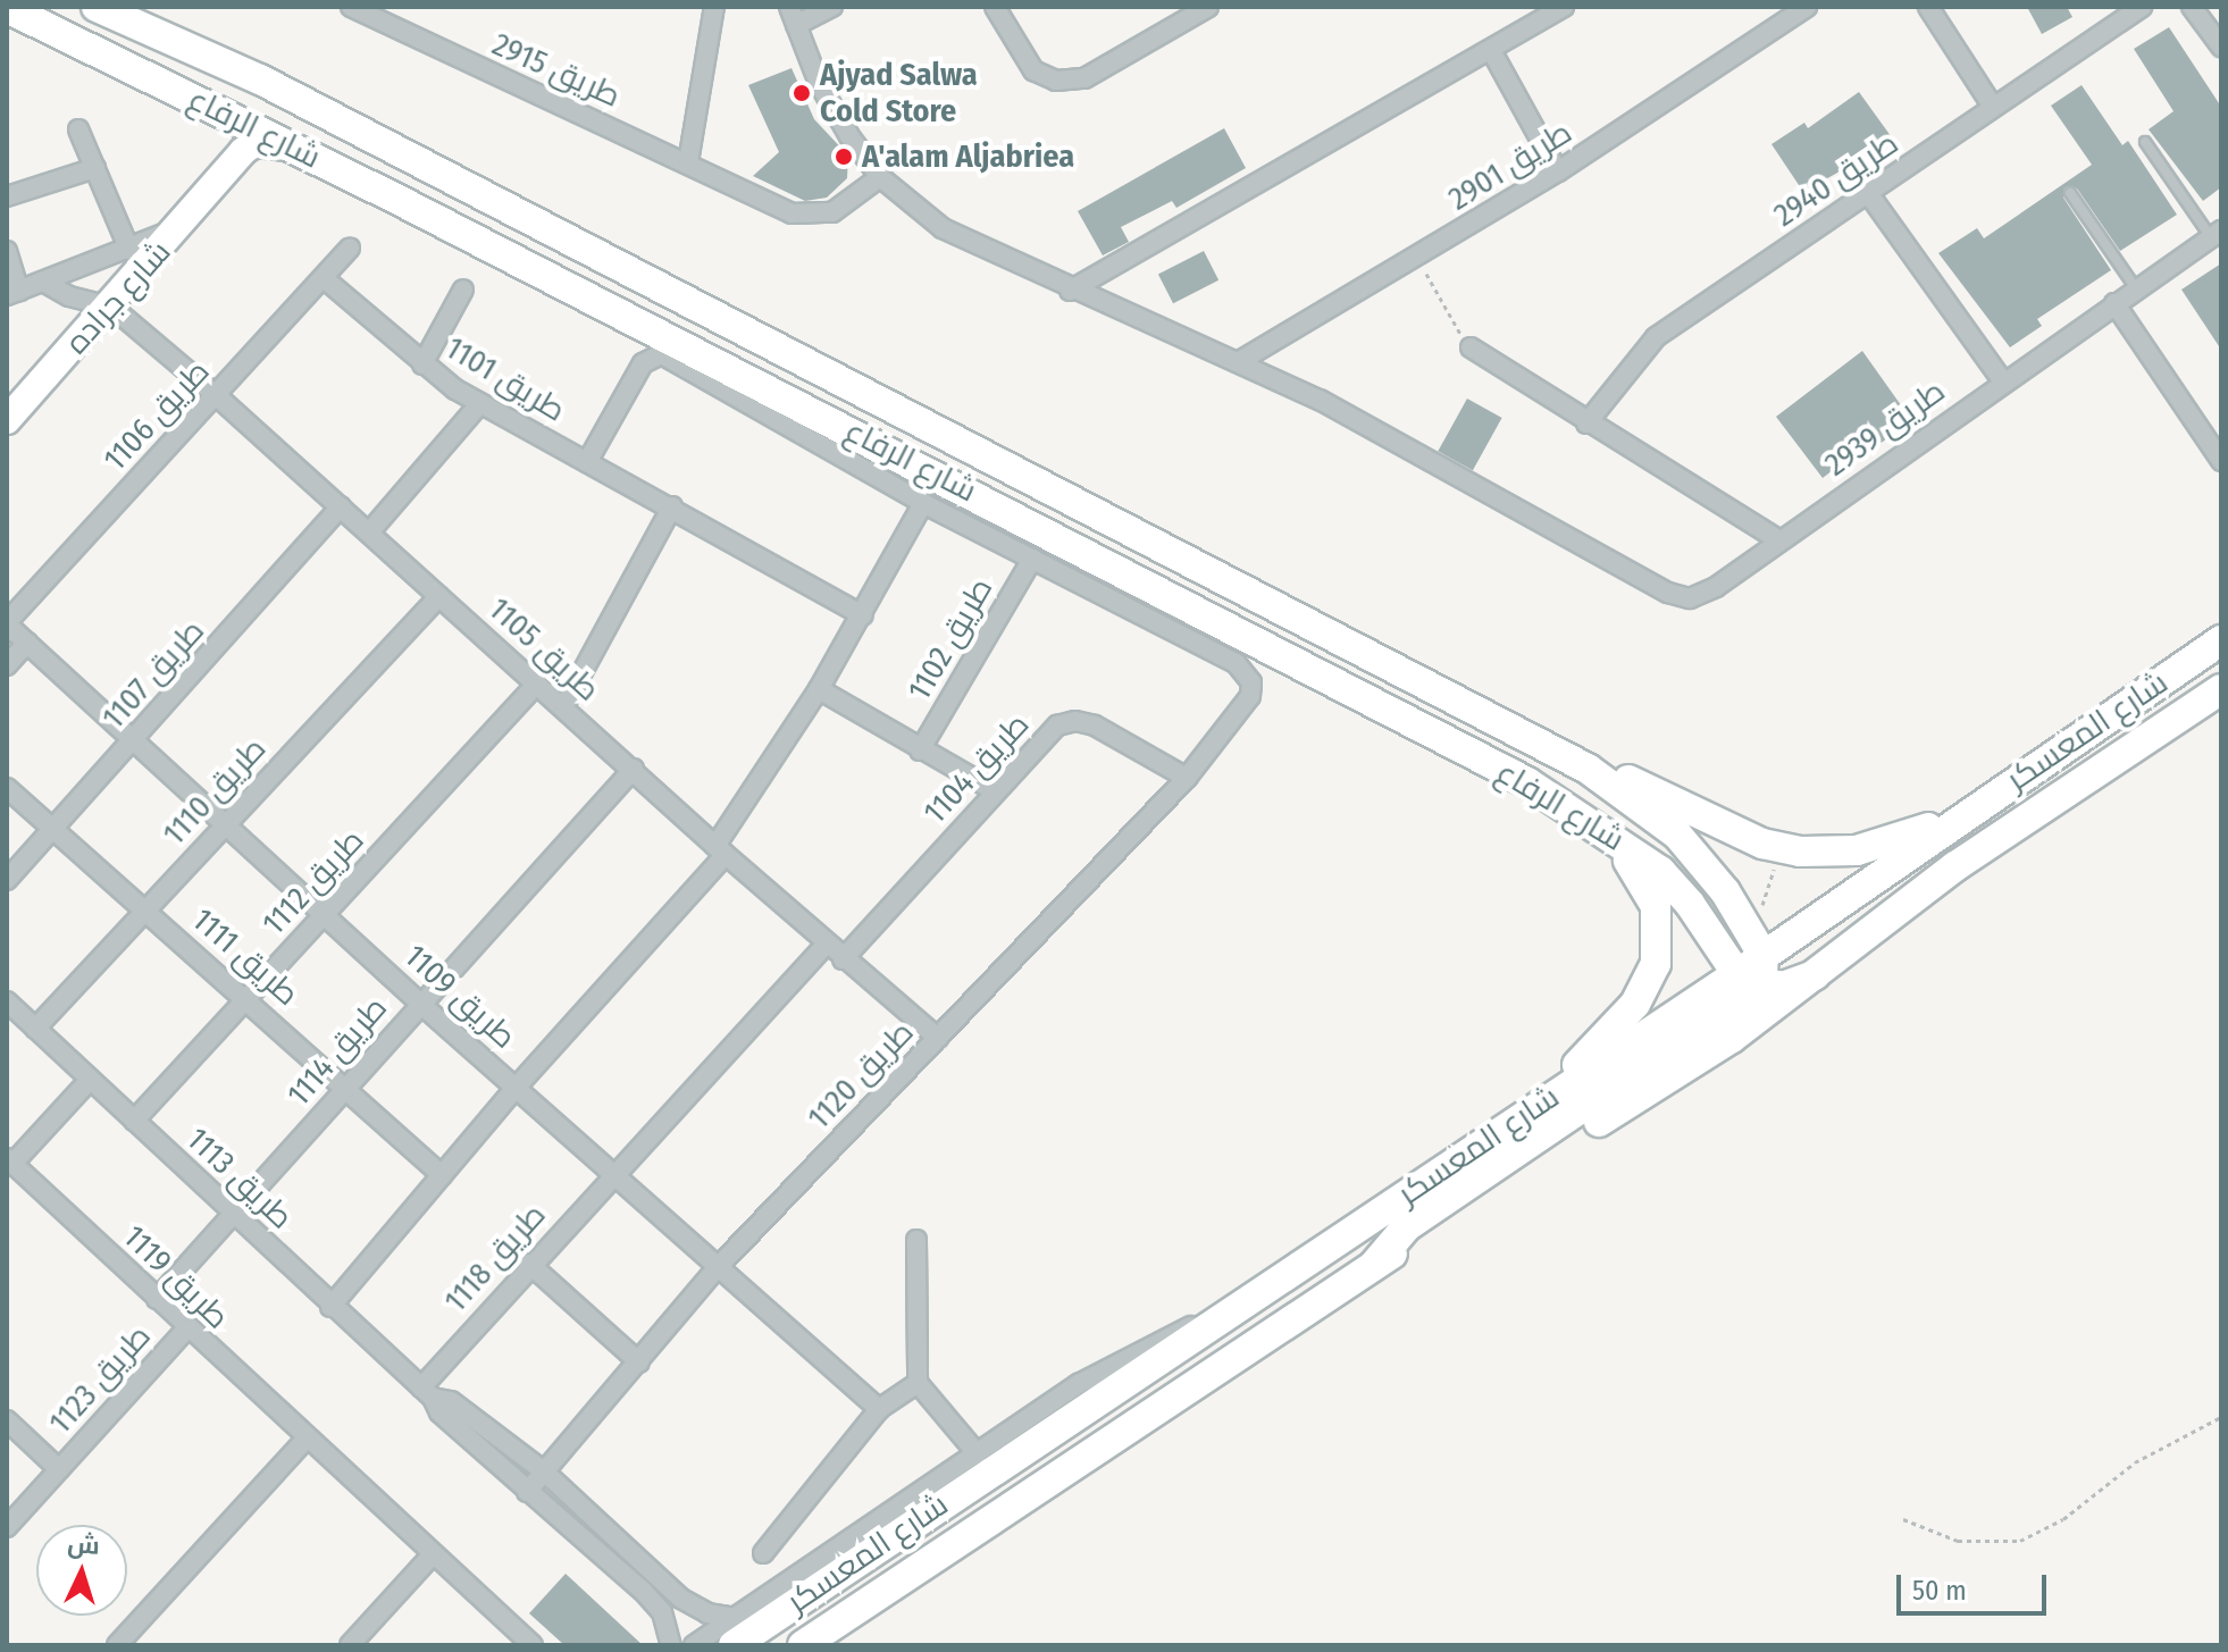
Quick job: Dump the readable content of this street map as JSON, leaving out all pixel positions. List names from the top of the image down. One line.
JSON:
{"streets":{"main road":["شارع الرفاع","شارع المعسكر"],"street":["طريق 2915","طريق 2901","طريق 2940","شارع جراده","طريق 1101","طريق 1106","طريق 2939","طريق 1102","طريق 1105","طريق 1107","طريق 1104","طريق 1110","طريق 1112","طريق 1111","طريق 1109","طريق 1114","طريق 1120","طريق 1113","طريق 1118","طريق 1119","طريق 1123"]},"crossings":[["شارع الرفاع","شارع جراده"],["شارع الرفاع","شارع المعسكر"],["طريق 2901","طريق 2939"],["شارع جراده","طريق 1105"],["طريق 1101","طريق 1106"],["طريق 1106","طريق 1105"],["طريق 1106","طريق 1109"],["طريق 1102","طريق 1104"],["طريق 1102","طريق 1120"],["طريق 1105","طريق 1107"],["طريق 1105","طريق 1104"],["طريق 1105","طريق 1110"],["طريق 1105","طريق 1112"],["طريق 1105","طريق 1114"],["طريق 1105","طريق 1120"],["طريق 1105","طريق 1118"],["طريق 1107","طريق 1111"],["طريق 1107","طريق 1109"],["شارع المعسكر","طريق 1113"],["طريق 1104","طريق 1120"],["طريق 1110","طريق 1111"],["طريق 1110","طريق 1109"],["طريق 1110","طريق 1113"],["طريق 1112","طريق 1111"],["طريق 1112","طريق 1109"],["طريق 1112","طريق 1113"],["طريق 1111","طريق 1114"],["طريق 1109","طريق 1114"],["طريق 1109","طريق 1120"],["طريق 1109","طريق 1118"],["طريق 1114","طريق 1113"],["طريق 1120","طريق 1113"],["طريق 1113","طريق 1118"],["طريق 1119","طريق 1123"]],"places":["Ajyad Salwa Cold Store","A'alam Aljabriea"],"scale_bar":"50 m","north":"top"}
